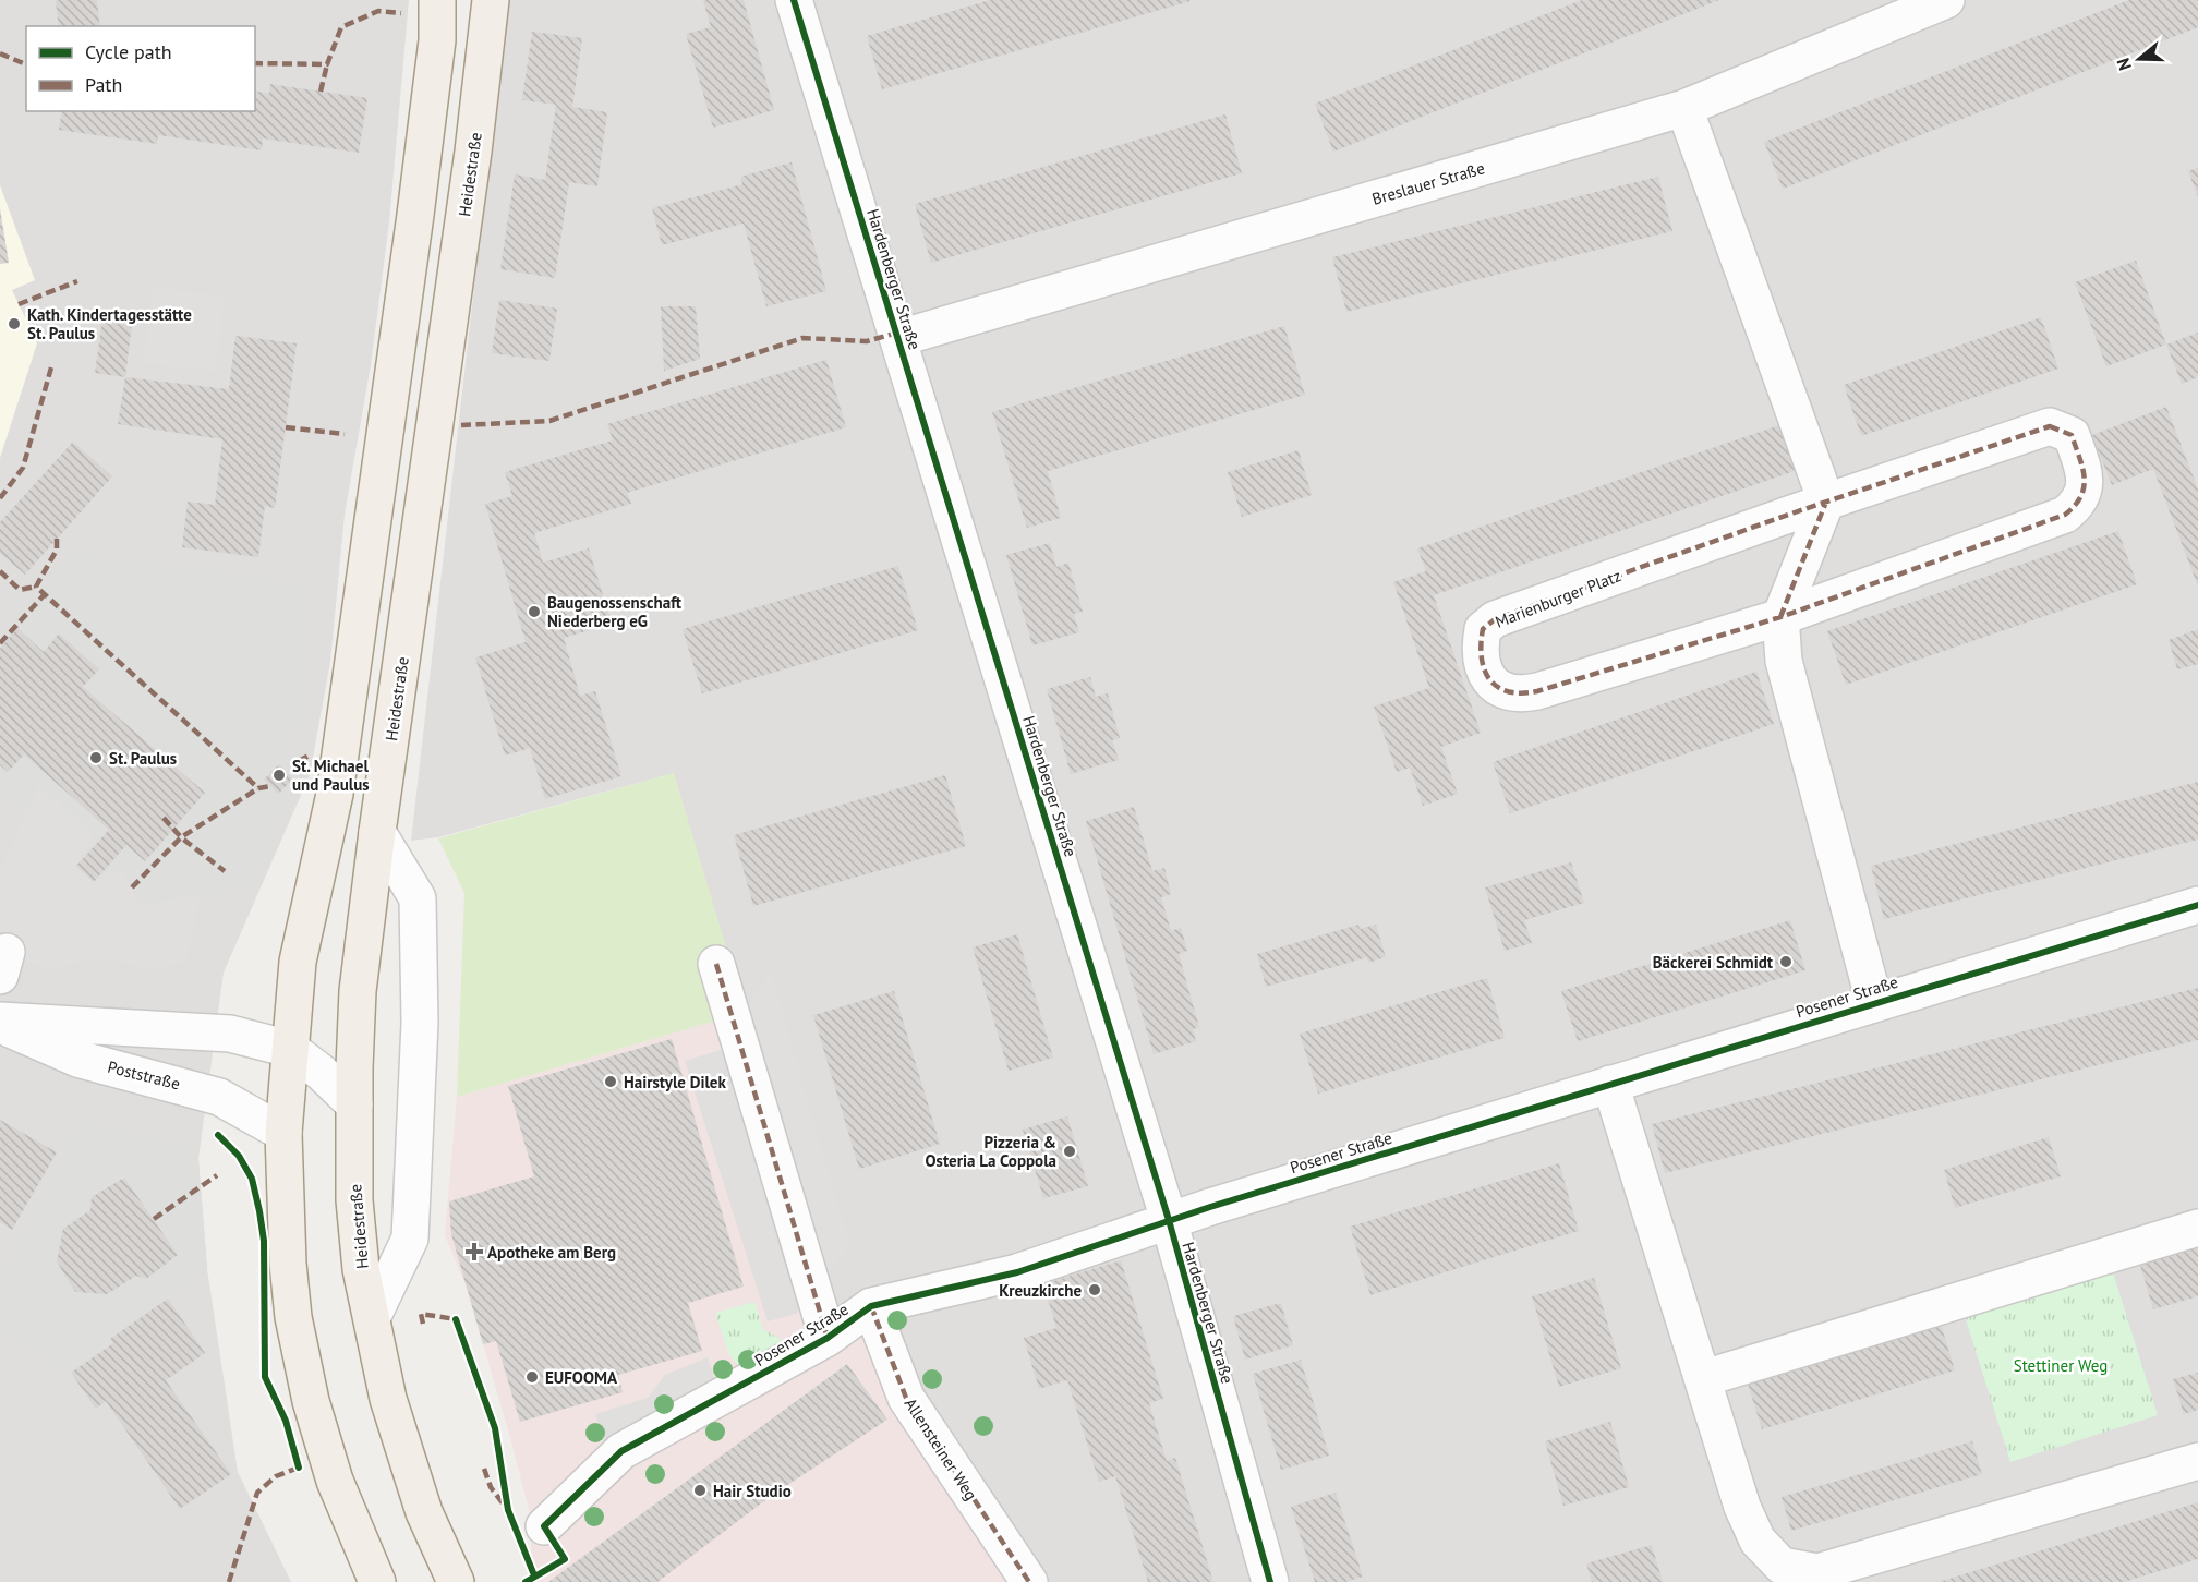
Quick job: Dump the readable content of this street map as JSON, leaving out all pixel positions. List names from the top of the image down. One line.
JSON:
{"streets":{"main road":["Heidestraße"],"street":["Breslauer Straße","Hardenberger Straße","Marienburger Platz","Posener Straße","Poststraße","Allensteiner Weg"]},"crossings":[["Breslauer Straße","Hardenberger Straße"],["Hardenberger Straße","Posener Straße"],["Posener Straße","Allensteiner Weg"]],"parks":["Stettiner Weg"],"places":{"other":["Kath. Kindertagesstätte St. Paulus","Baugenossenschaft Niederberg eG","St. Paulus","St. Michael und Paulus","Bäckerei Schmidt","Hairstyle Dilek","Pizzeria & Osteria La Coppola","Kreuzkirche","EUFOOMA","Hair Studio"],"health":["Apotheke am Berg"]},"legend":["Cycle path","Path"],"north":"left"}
